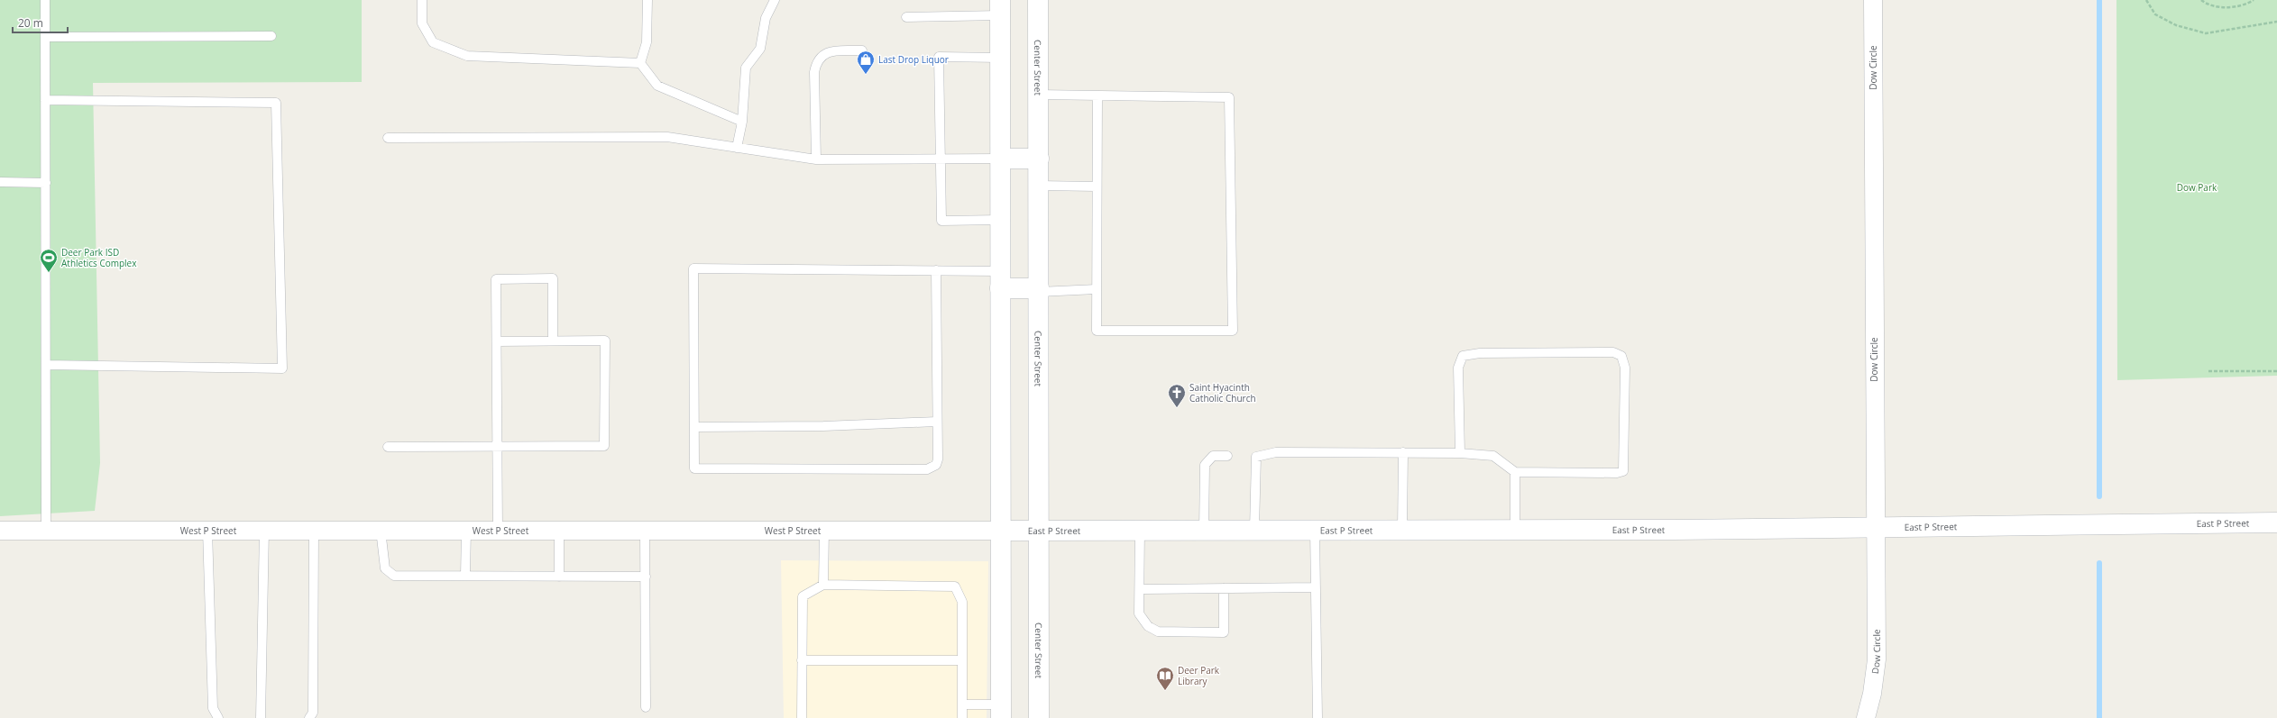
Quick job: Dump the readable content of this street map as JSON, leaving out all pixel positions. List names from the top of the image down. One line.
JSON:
{"streets":{"main road":["Center Street","East P Street"],"street":["Dow Circle","West P Street"]},"crossings":[["Center Street","East P Street"],["Dow Circle","East P Street"],["East P Street","West P Street"]],"parks":["Dow Park"],"places":{"shop":["Last Drop Liquor"],"sports":["Deer Park ISD Athletics Complex"],"church":["Saint Hyacinth Catholic Church"],"library":["Deer Park Library"]},"scale_bar":"20 m"}
